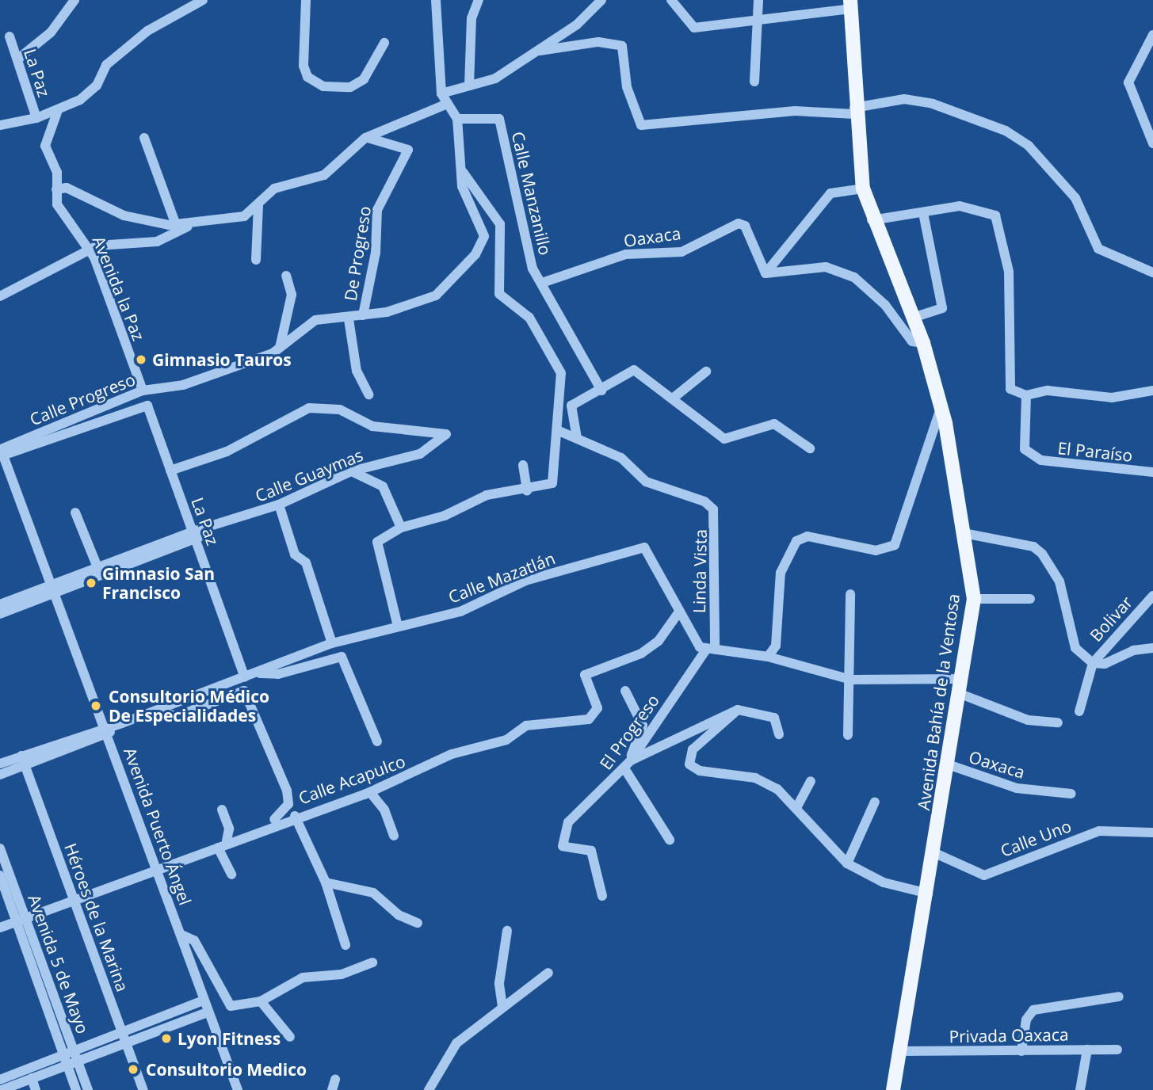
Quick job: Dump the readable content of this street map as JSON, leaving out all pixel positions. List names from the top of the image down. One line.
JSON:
{"streets":{"main road":["Avenida Bahía de la Ventosa"],"street":["La Paz","Calle Manzanillo","Oaxaca","De Progreso","Avenida la Paz","Calle Progreso","El Paraíso","Calle Guaymas","Linda Vista","Calle Mazatlán","Bolivar","El Progreso","Calle Acapulco","Avenida Puerto Ángel","Calle Uno","Héroes de la Marina","Avenida 5 de Mayo","Privada Oaxaca"]},"crossings":[["La Paz","Calle Progreso"],["La Paz","Calle Guaymas"],["La Paz","Calle Mazatlán"],["Calle Manzanillo","Oaxaca"],["Calle Manzanillo","Calle Progreso"],["Oaxaca","Avenida Bahía de la Ventosa"],["De Progreso","Calle Progreso"],["Avenida la Paz","Calle Progreso"],["Calle Progreso","Avenida Puerto Ángel"],["Calle Guaymas","Avenida Puerto Ángel"],["Linda Vista","Calle Mazatlán"],["Linda Vista","El Progreso"],["Calle Mazatlán","El Progreso"],["Calle Mazatlán","Calle Acapulco"],["Calle Mazatlán","Avenida Puerto Ángel"],["Calle Mazatlán","Héroes de la Marina"],["Avenida Bahía de la Ventosa","Calle Uno"],["Avenida Bahía de la Ventosa","Privada Oaxaca"],["Calle Acapulco","Avenida Puerto Ángel"],["Calle Acapulco","Héroes de la Marina"],["Calle Acapulco","Avenida 5 de Mayo"]],"places":["Gimnasio Tauros","Gimnasio San Francisco","Consultorio Médico De Especialidades","Lyon Fitness","Consultorio Medico"]}
